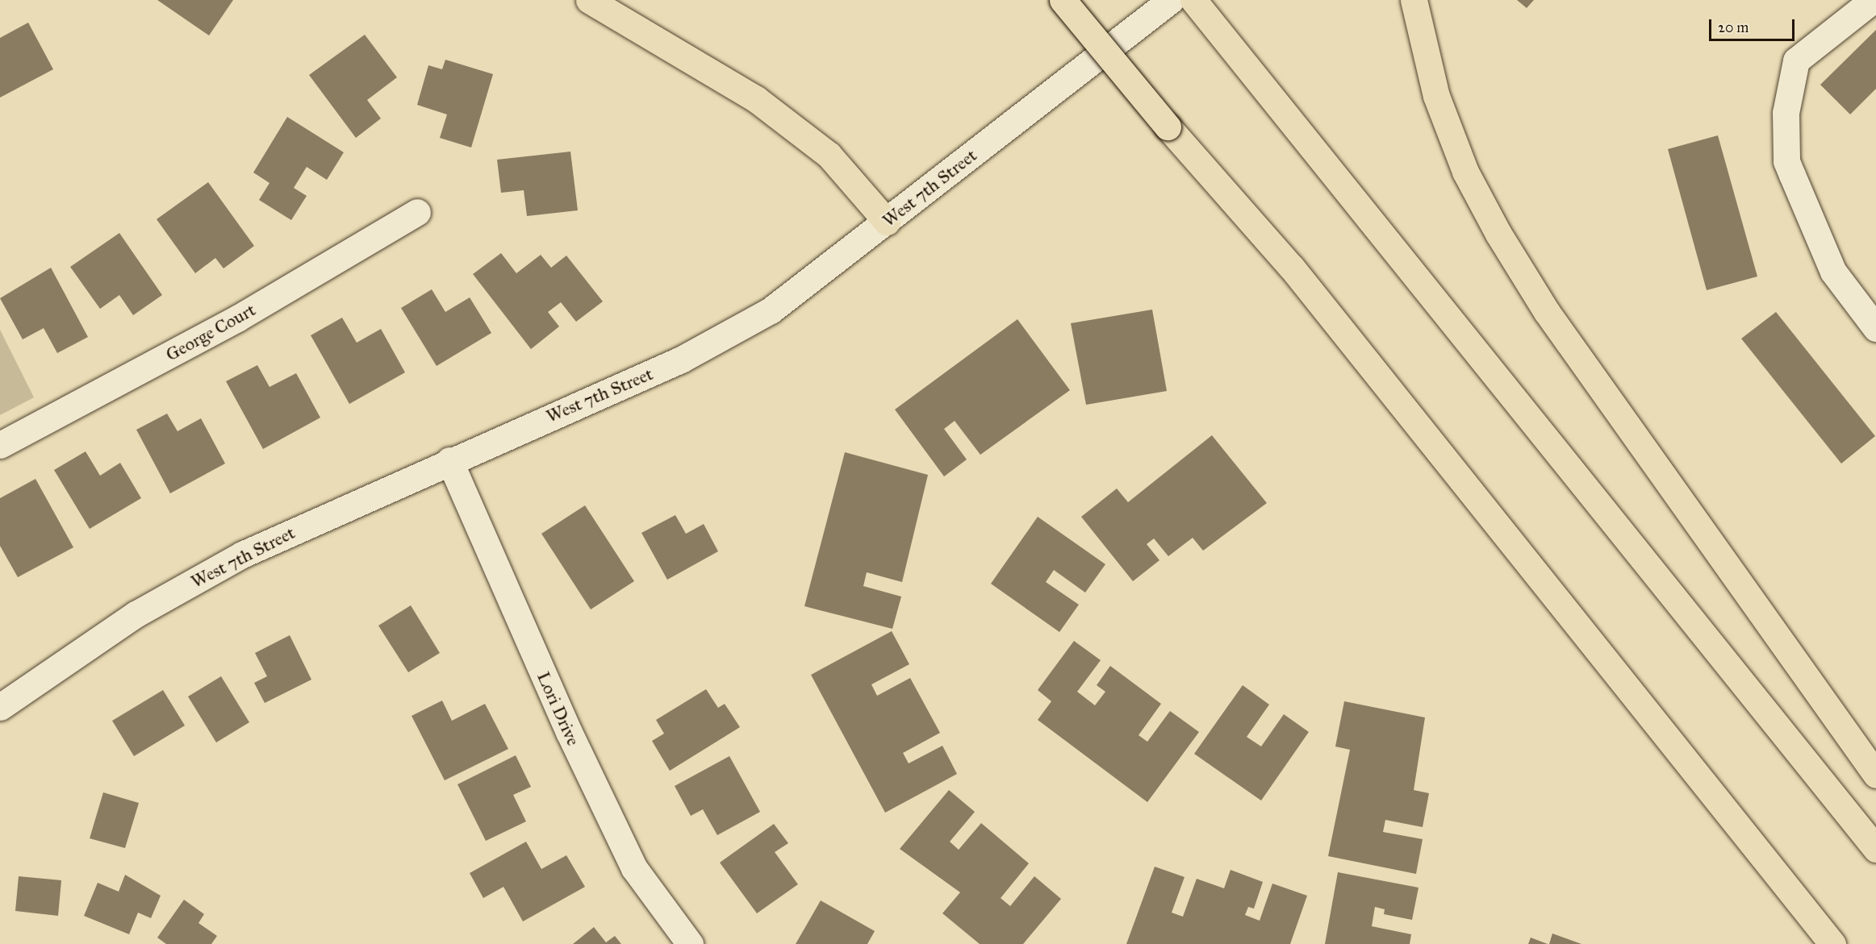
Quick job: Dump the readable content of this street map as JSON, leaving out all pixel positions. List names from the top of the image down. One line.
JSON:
{"streets":{"street":["West 7th Street","George Court","Lori Drive"]},"crossings":[["West 7th Street","Lori Drive"]],"scale_bar":"20 m"}
